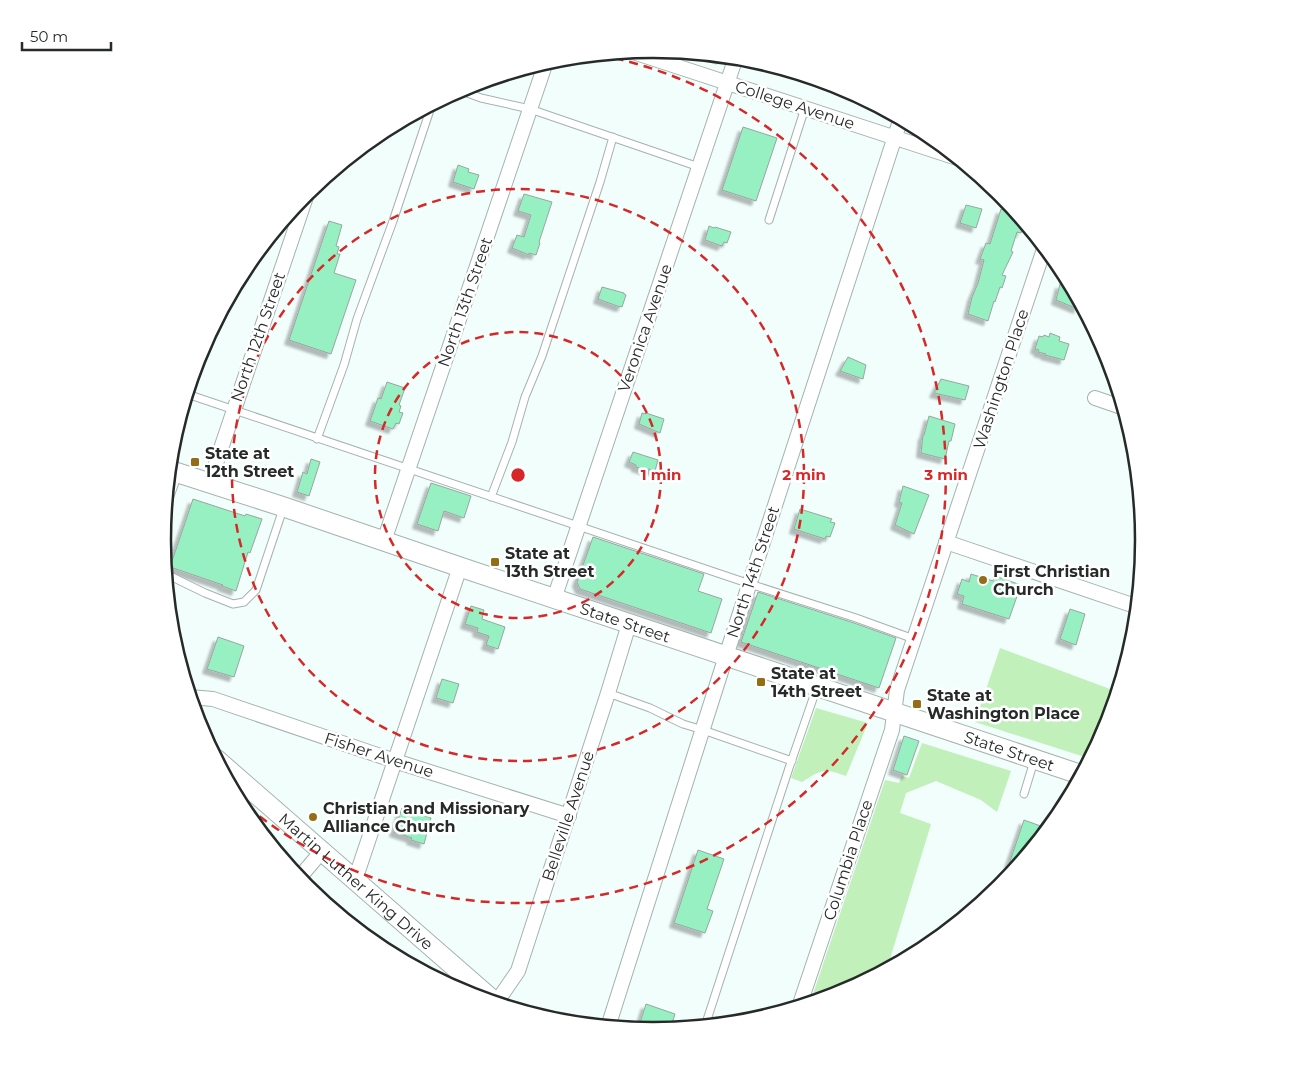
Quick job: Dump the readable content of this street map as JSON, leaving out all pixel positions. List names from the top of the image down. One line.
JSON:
{"streets":{"main road":["State Street","Martin Luther King Drive"],"street":["College Avenue","North 13th Street","Veronica Avenue","North 12th Street","Washington Place","North 14th Street","Fisher Avenue","Belleville Avenue","Columbia Place"]},"crossings":[["College Avenue","Veronica Avenue"],["College Avenue","North 14th Street"],["North 13th Street","State Street"],["Veronica Avenue","State Street"],["North 12th Street","State Street"],["Washington Place","State Street"],["Washington Place","Columbia Place"],["North 14th Street","State Street"],["State Street","Belleville Avenue"],["State Street","Columbia Place"],["Fisher Avenue","Belleville Avenue"]],"places":{"transit":["State at 12th Street","State at 13th Street","State at 14th Street","State at Washington Place"],"other":["First Christian Church","Christian and Missionary Alliance Church"]},"scale_bar":"50 m","rings":["1 min","2 min","3 min"]}
